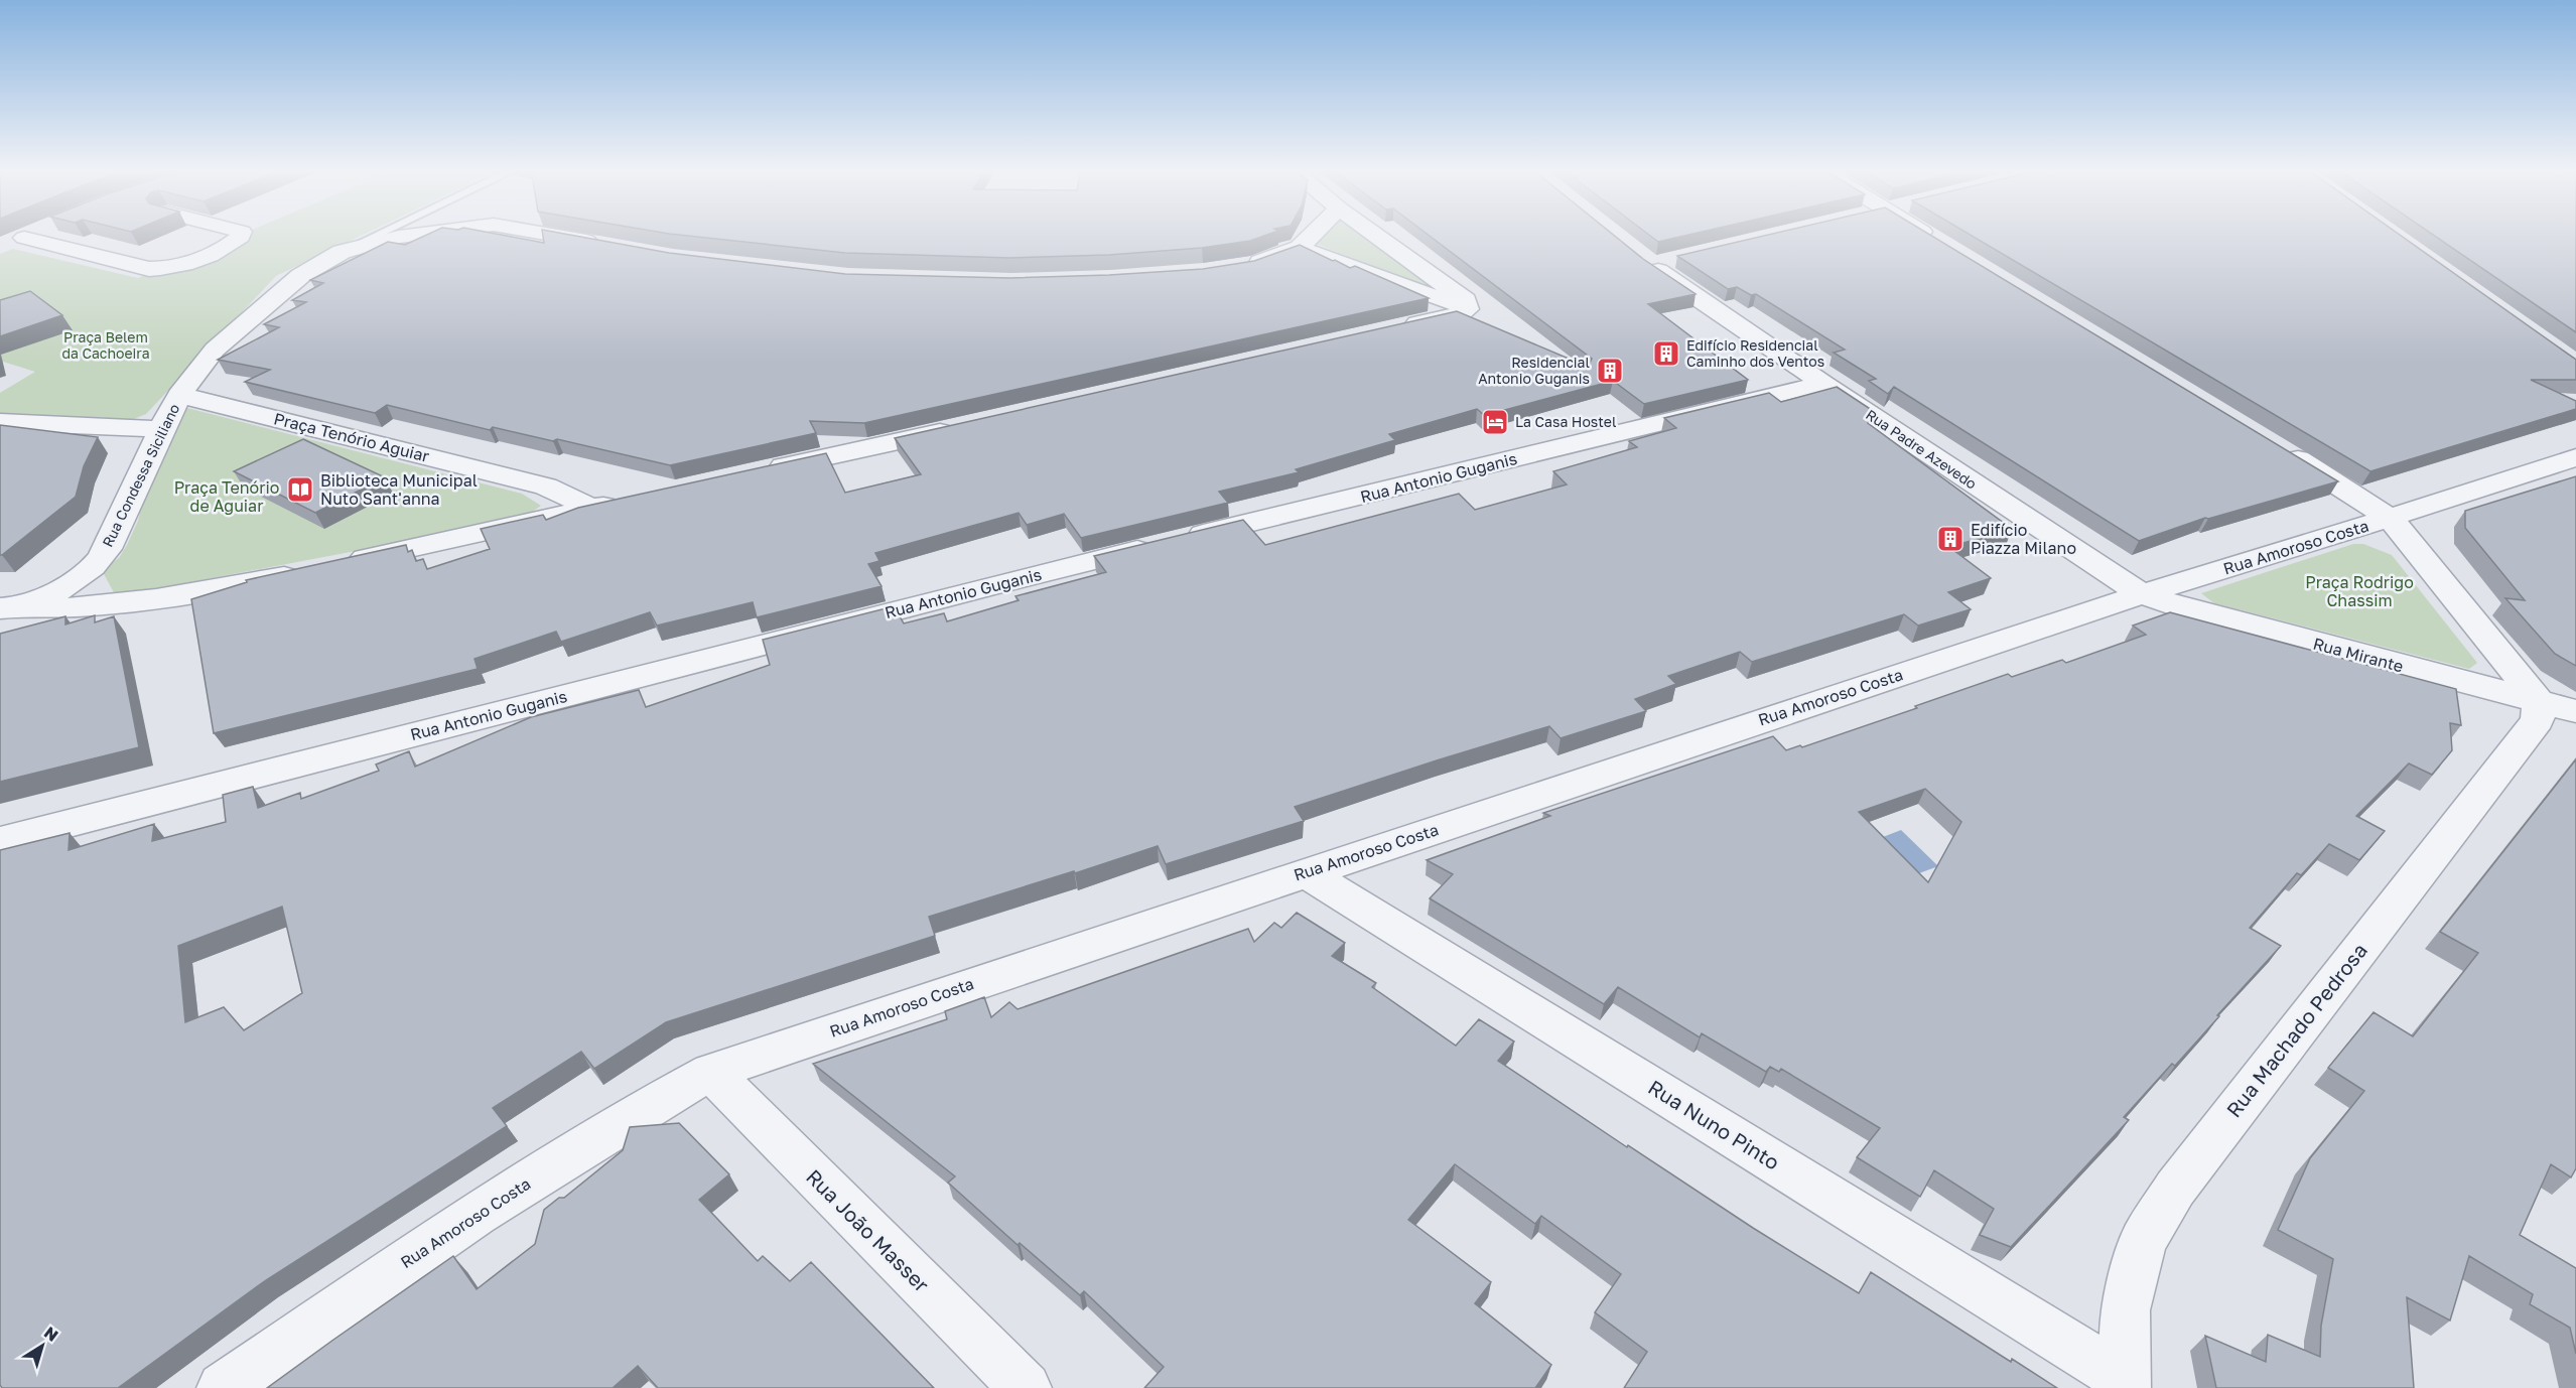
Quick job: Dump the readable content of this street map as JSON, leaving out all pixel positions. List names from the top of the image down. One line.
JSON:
{"streets":{"street":["Praça Tenório Aguiar","Rua Padre Azevedo","Rua Condessa Siciliano","Rua Antonio Guganis","Rua Amoroso Costa","Rua Mirante","Rua Machado Pedrosa","Rua Nuno Pinto","Rua João Masser"]},"crossings":[["Praça Tenório Aguiar","Rua Condessa Siciliano"],["Rua Padre Azevedo","Rua Antonio Guganis"],["Rua Padre Azevedo","Rua Amoroso Costa"],["Rua Padre Azevedo","Rua Mirante"],["Rua Amoroso Costa","Rua Mirante"],["Rua Amoroso Costa","Rua Nuno Pinto"],["Rua Amoroso Costa","Rua João Masser"],["Rua Mirante","Rua Machado Pedrosa"],["Rua Machado Pedrosa","Rua Nuno Pinto"]],"parks":["Praça Belem da Cachoeira","Praça Tenório de Aguiar","Praça Rodrigo Chassim"],"places":{"building":["Edifício Residencial Caminho dos Ventos","Residencial Antonio Guganis","Edifício Piazza Milano"],"hotel":["La Casa Hostel"],"library":["Biblioteca Municipal Nuto Sant'anna"]},"north":"top right"}
